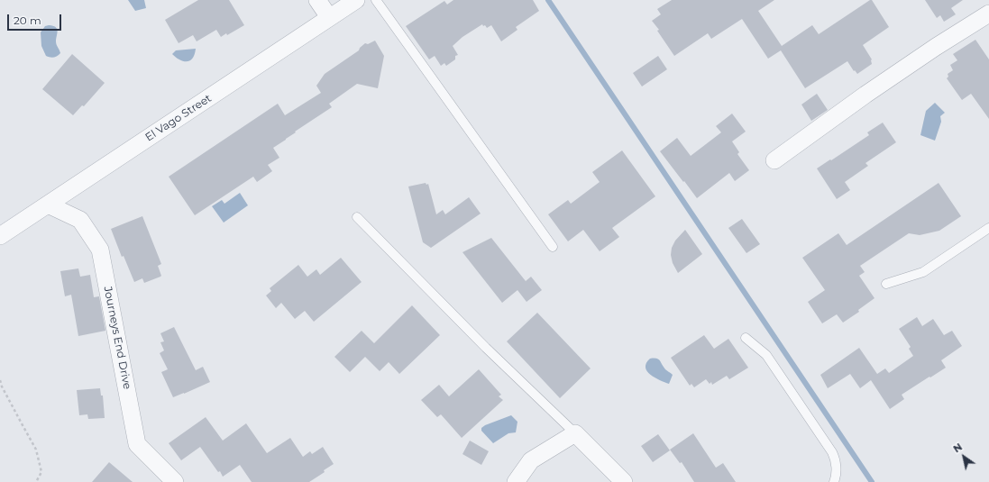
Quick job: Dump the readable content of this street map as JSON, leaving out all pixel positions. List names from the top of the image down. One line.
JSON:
{"streets":{"street":["El Vago Street","Journeys End Drive"]},"crossings":[["El Vago Street","Journeys End Drive"]],"scale_bar":"20 m","north":"top left"}
